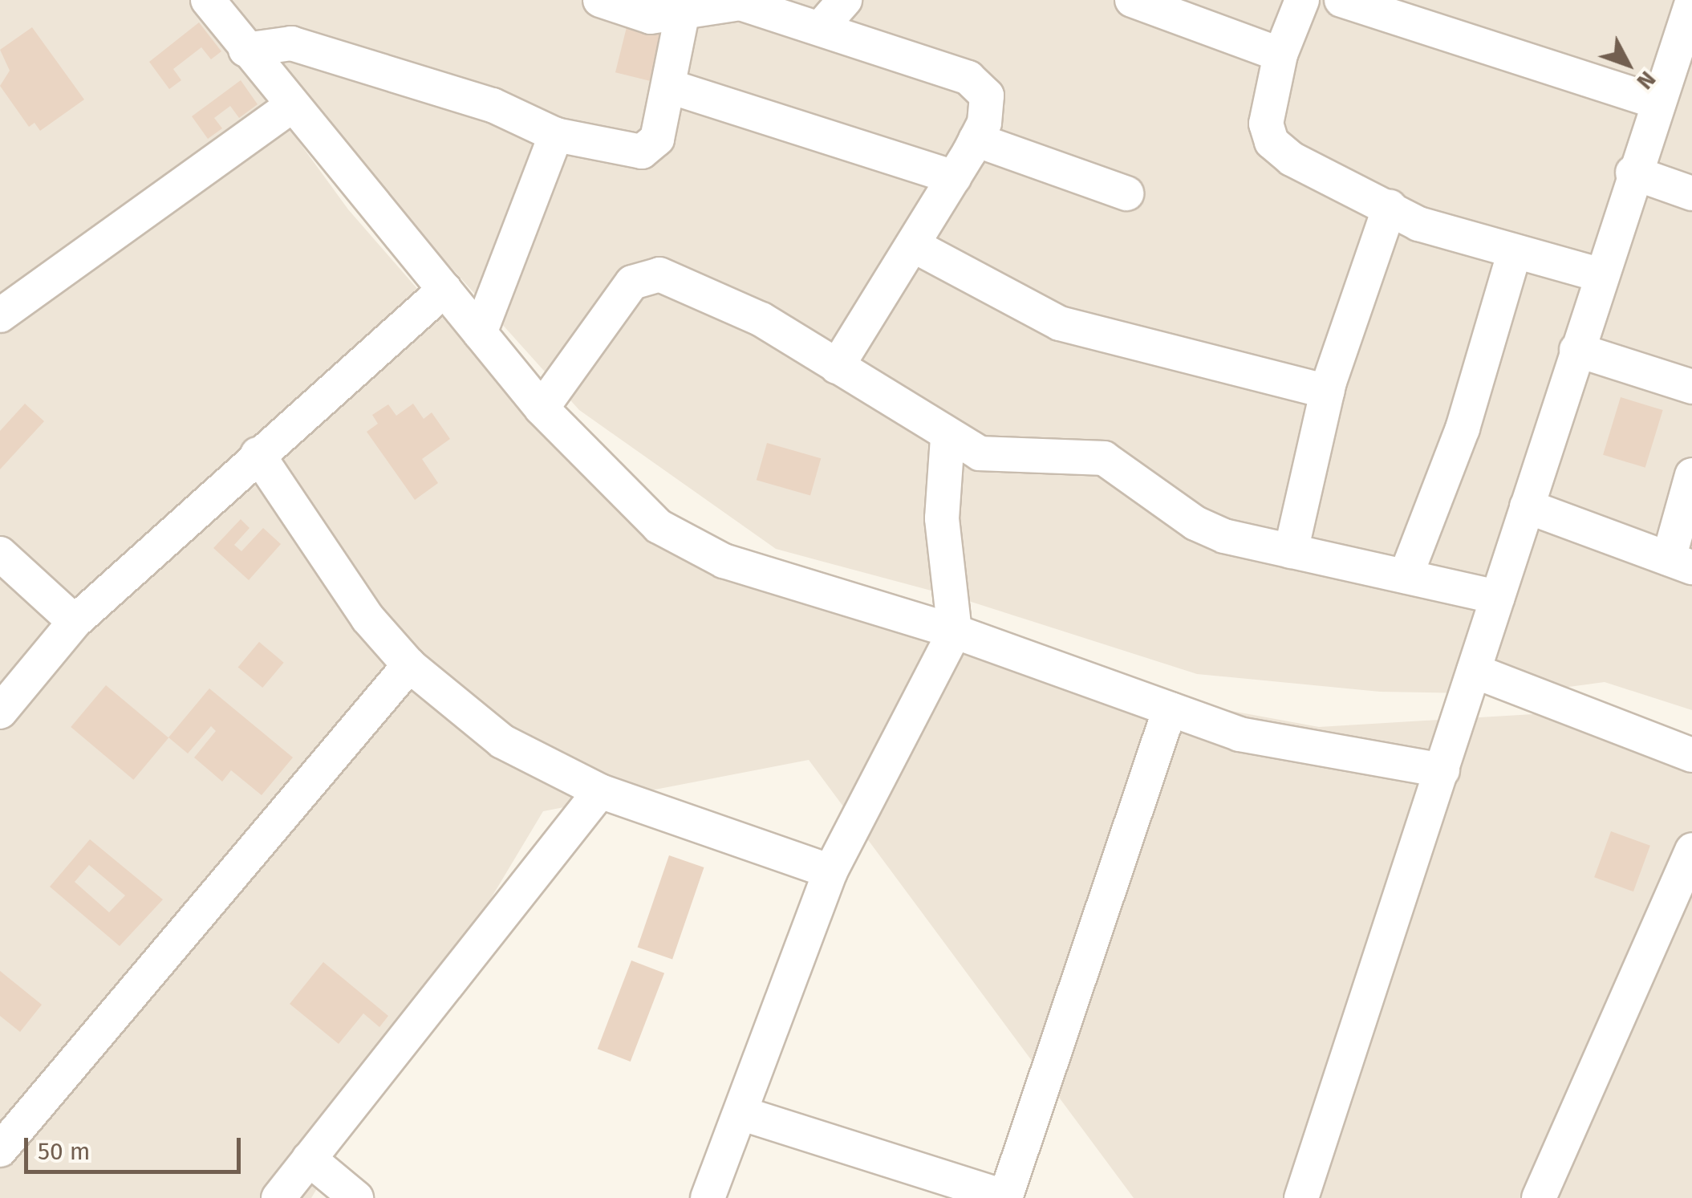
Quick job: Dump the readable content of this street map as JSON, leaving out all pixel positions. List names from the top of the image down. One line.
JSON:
{"scale_bar":"50 m","north":"bottom right"}
